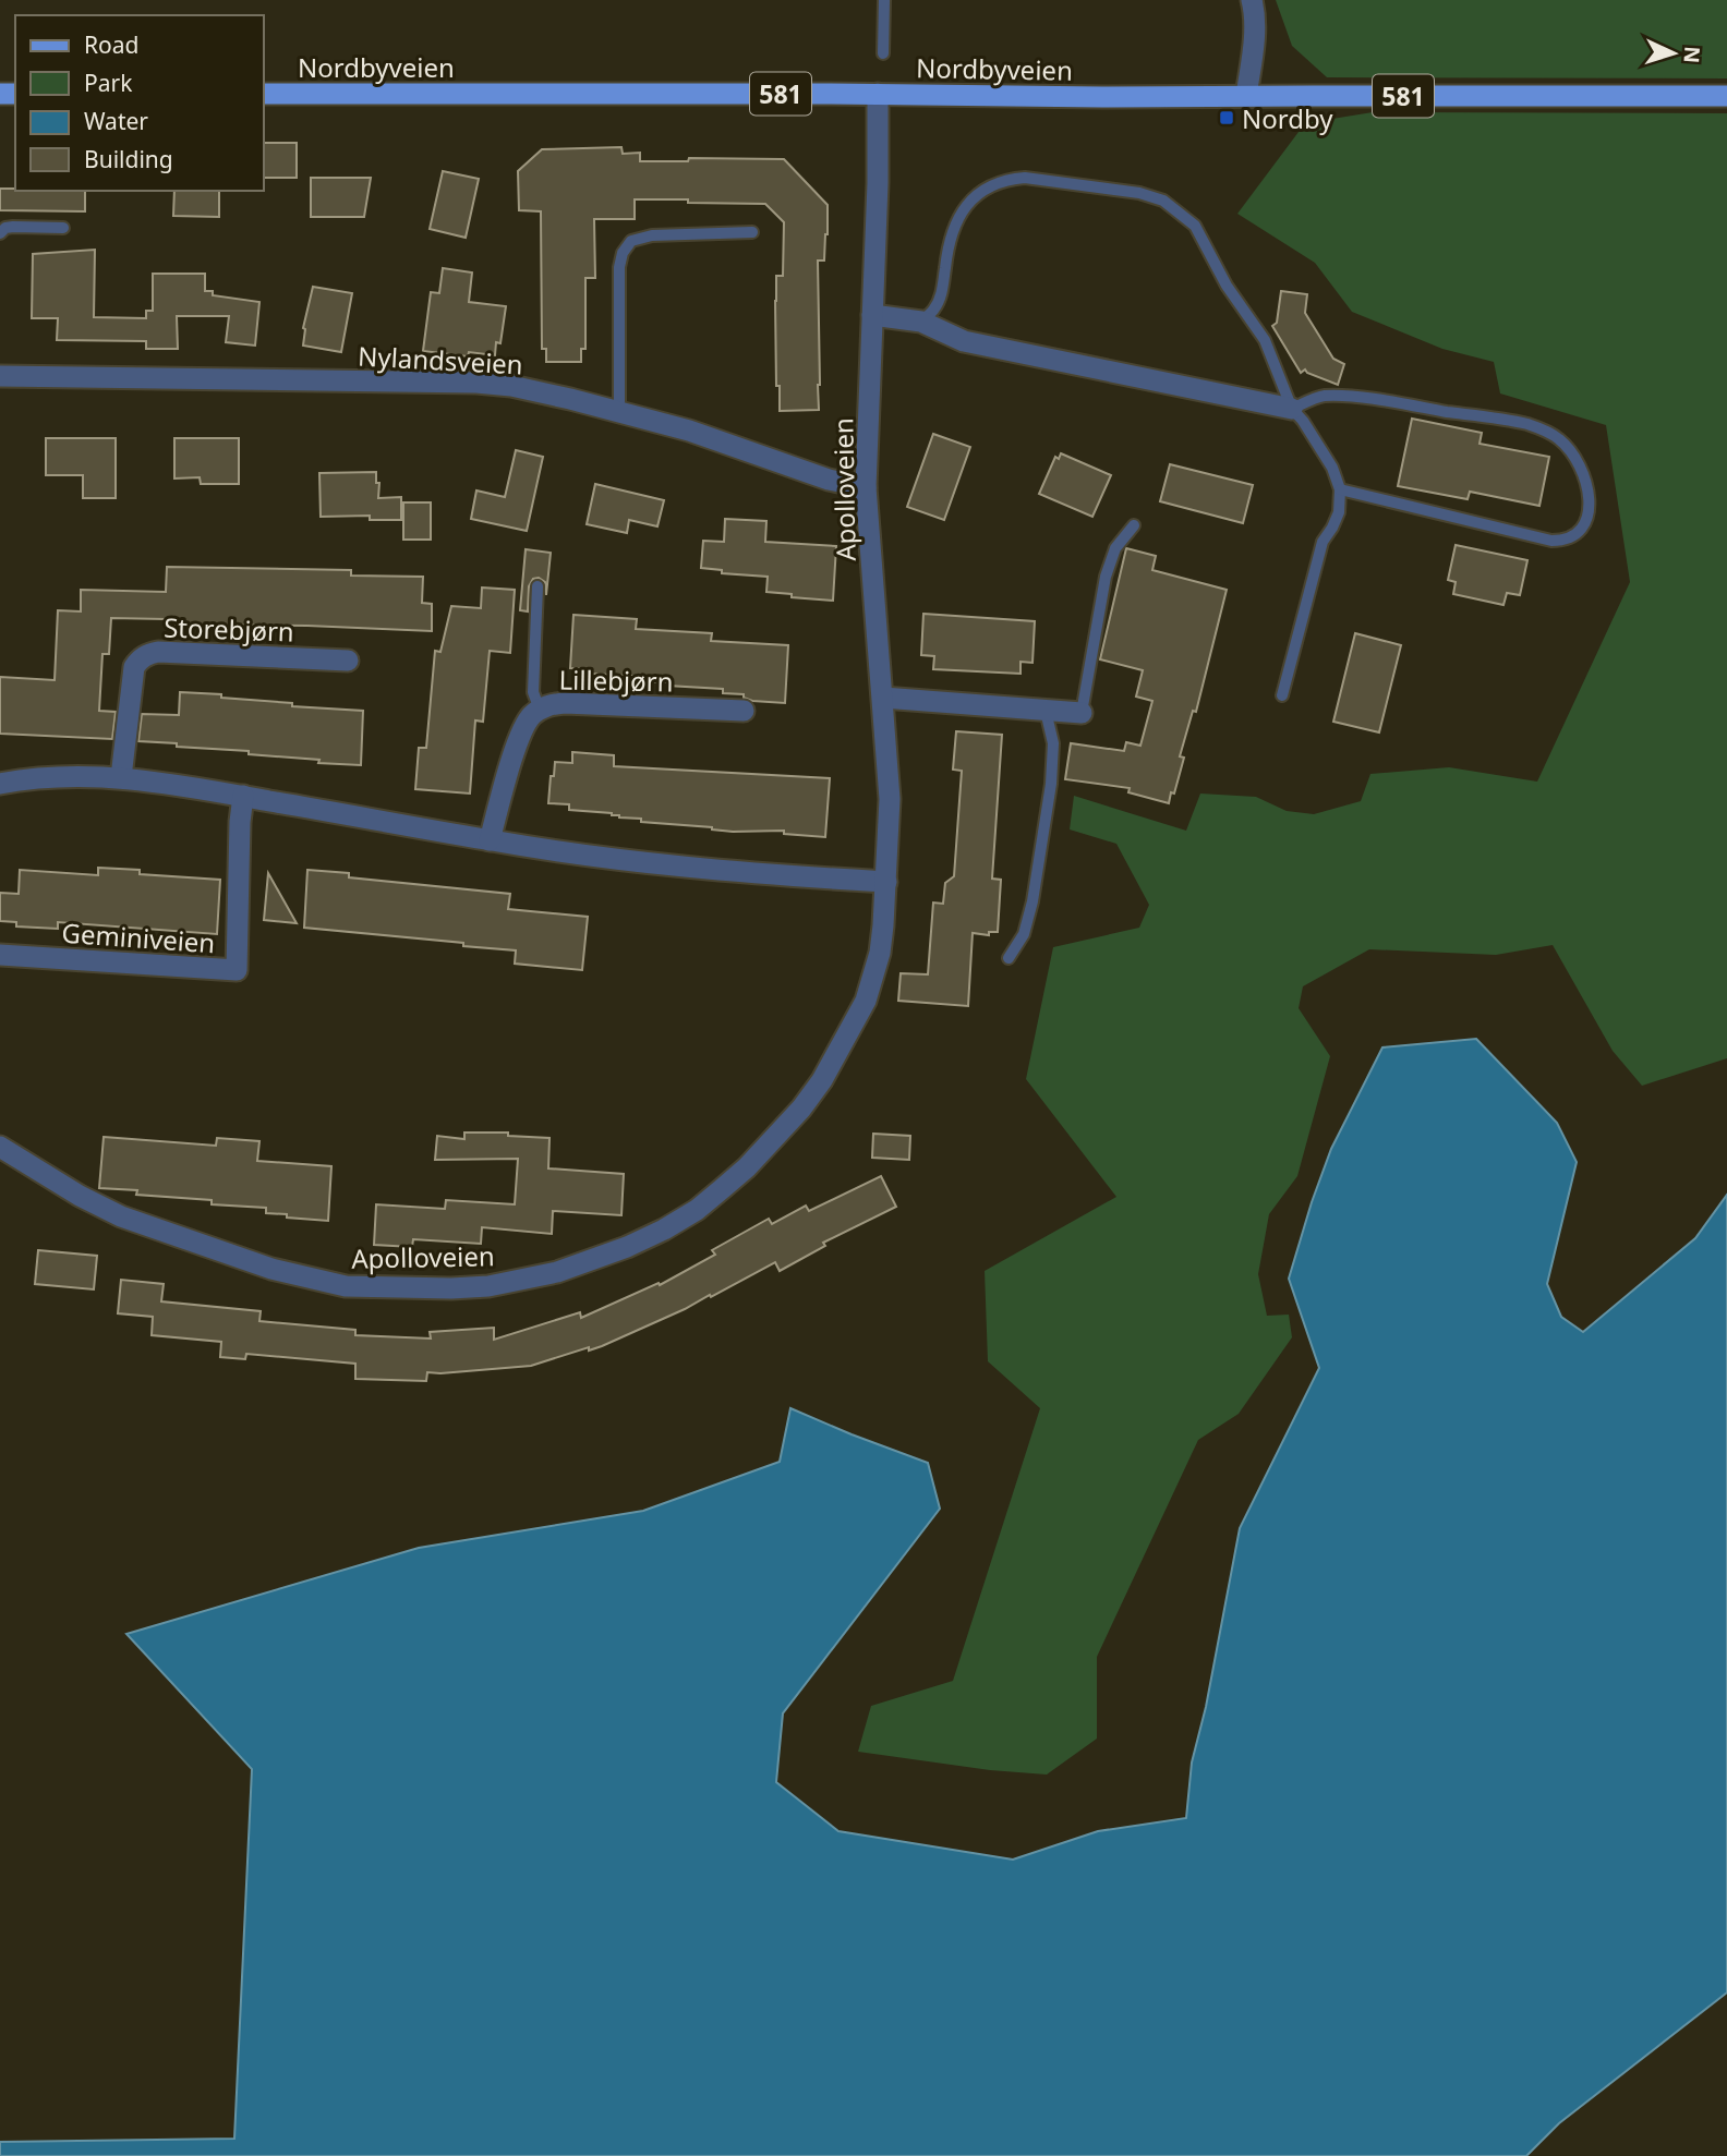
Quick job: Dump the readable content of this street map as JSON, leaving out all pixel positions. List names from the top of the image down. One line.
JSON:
{"streets":{"main road":["Nordbyveien","581"],"street":["Nylandsveien","Apolloveien","Storebjørn","Lillebjørn","Geminiveien"]},"crossings":[["Nordbyveien","Apolloveien"],["Nylandsveien","Apolloveien"]],"places":{"transit":["Nordby"]},"legend":["Road","Park","Water","Building"],"north":"right"}
